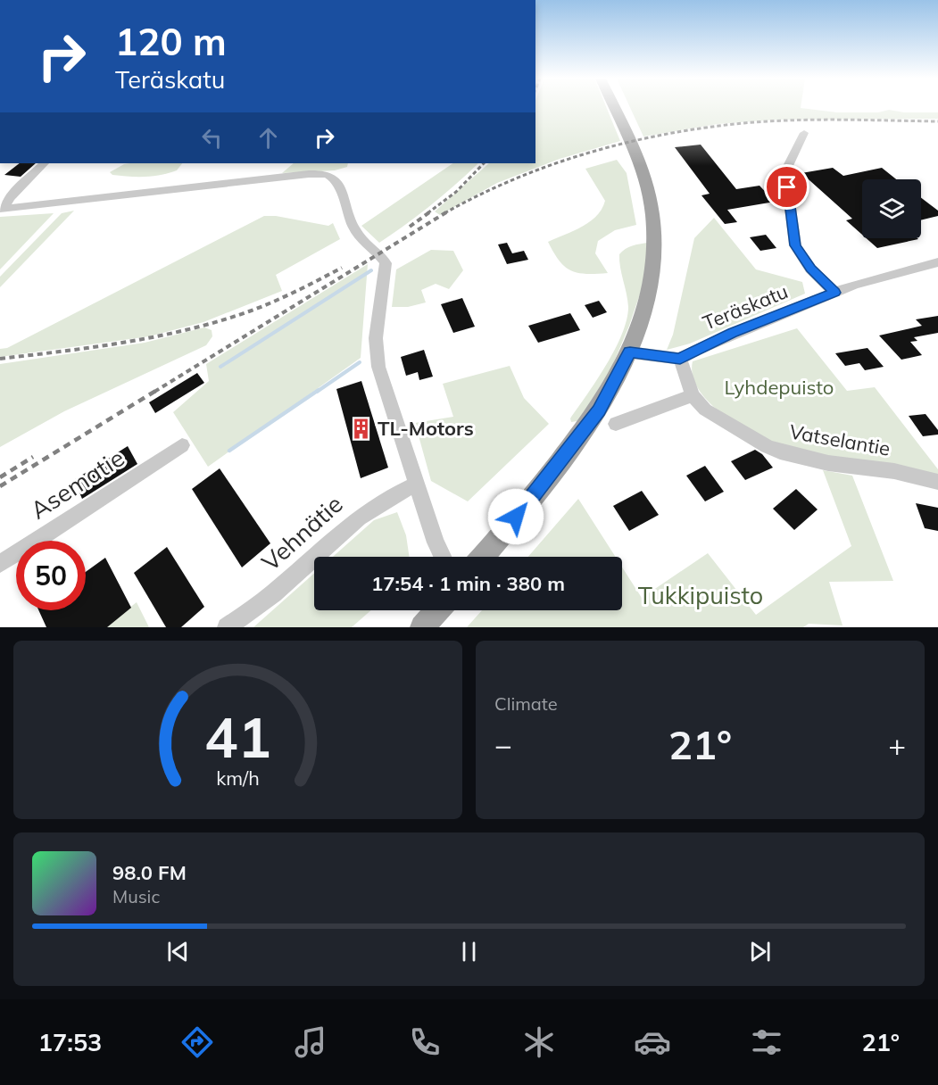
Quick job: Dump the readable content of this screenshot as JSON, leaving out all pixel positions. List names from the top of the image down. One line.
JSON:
{"streets":{"street":["Teräskatu","Vatselantie","Asematie","Vehnätie"]},"crossings":[["Teräskatu","Vatselantie"]],"parks":["Lyhdepuisto","Tukkipuisto"],"places":{"building":["TL-Motors"]},"page":{"turn":["120 m","Teräskatu"],"limit":"50","trip":"17:54 · 1 min · 380 m","tile":"Climate","heat":["−","21°","+"],"song":["98.0 FM","Music"],"tabs":["17:53","21°"],"gauge":["41","km/h"]}}
